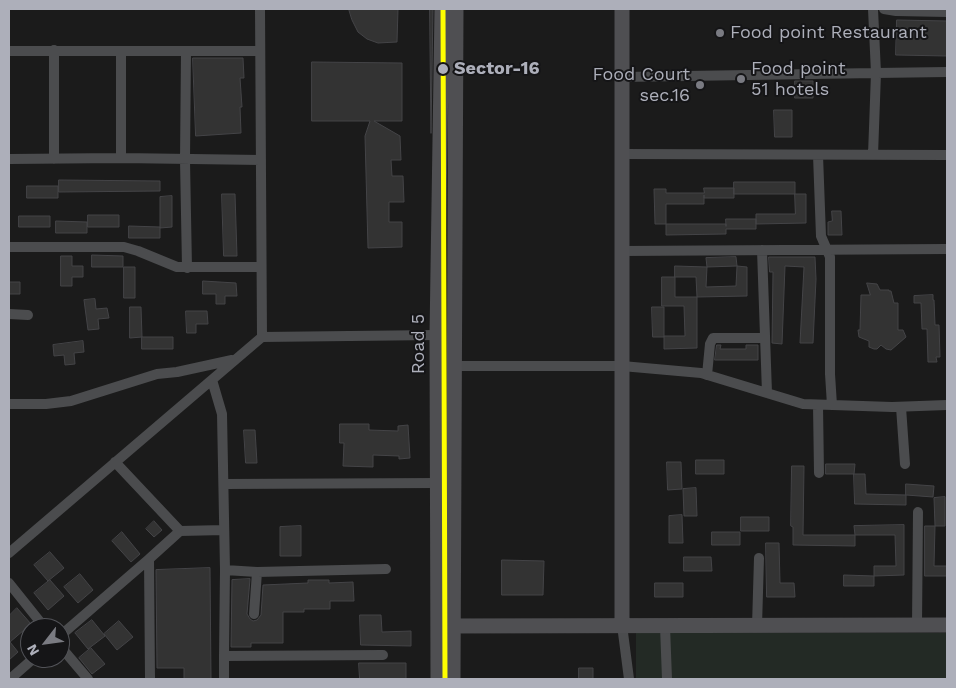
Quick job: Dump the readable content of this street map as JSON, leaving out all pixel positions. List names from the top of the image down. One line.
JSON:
{"streets":{"street":["Road 5"]},"places":["Food point Restaurant","Sector-16","Food point 51 hotels","Food Court sec.16"],"north":"bottom left"}
